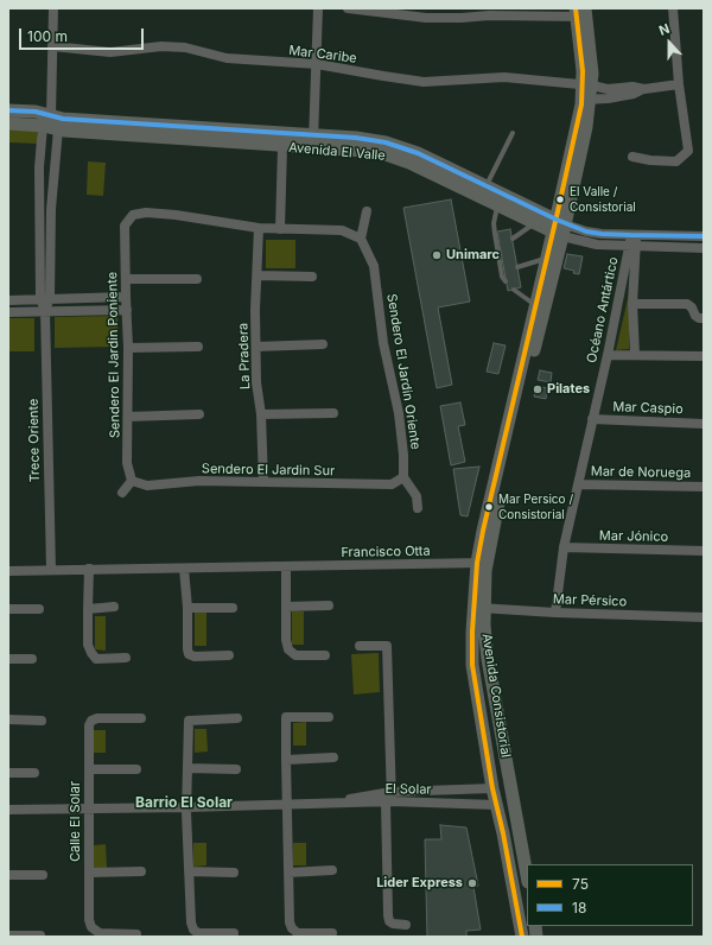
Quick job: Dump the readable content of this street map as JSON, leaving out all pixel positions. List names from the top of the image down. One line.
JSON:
{"streets":{"main road":["Avenida El Valle","Avenida Consistorial"],"street":["Mar Caribe","Océano Antártico","Sendero El Jardin Poniente","La Pradera","Sendero El Jardin Oriente","Mar Caspio","Trece Oriente","Sendero El Jardin Sur","Mar de Noruega","Mar Jónico","Francisco Otta","Mar Pérsico","El Solar","Calle El Solar"]},"crossings":[["Mar Caribe","Avenida Consistorial"],["Avenida El Valle","Océano Antártico"],["Avenida El Valle","Trece Oriente"],["Avenida El Valle","Avenida Consistorial"],["Océano Antártico","Mar Caspio"],["Océano Antártico","Mar de Noruega"],["Océano Antártico","Mar Jónico"],["Océano Antártico","Mar Pérsico"],["Sendero El Jardin Poniente","La Pradera"],["Sendero El Jardin Poniente","Sendero El Jardin Sur"],["La Pradera","Sendero El Jardin Sur"],["Sendero El Jardin Oriente","Sendero El Jardin Sur"],["Trece Oriente","Francisco Otta"],["Francisco Otta","Avenida Consistorial"],["Mar Pérsico","Avenida Consistorial"],["Avenida Consistorial","El Solar"],["El Solar","Calle El Solar"]],"districts":["Barrio El Solar"],"places":["El Valle / Consistorial","Unimarc","Pilates","Mar Persico / Consistorial","Lider Express"],"lines":["transit line 75","transit line 18"],"legend":["75","18"],"scale_bar":"100 m","north":"top"}
